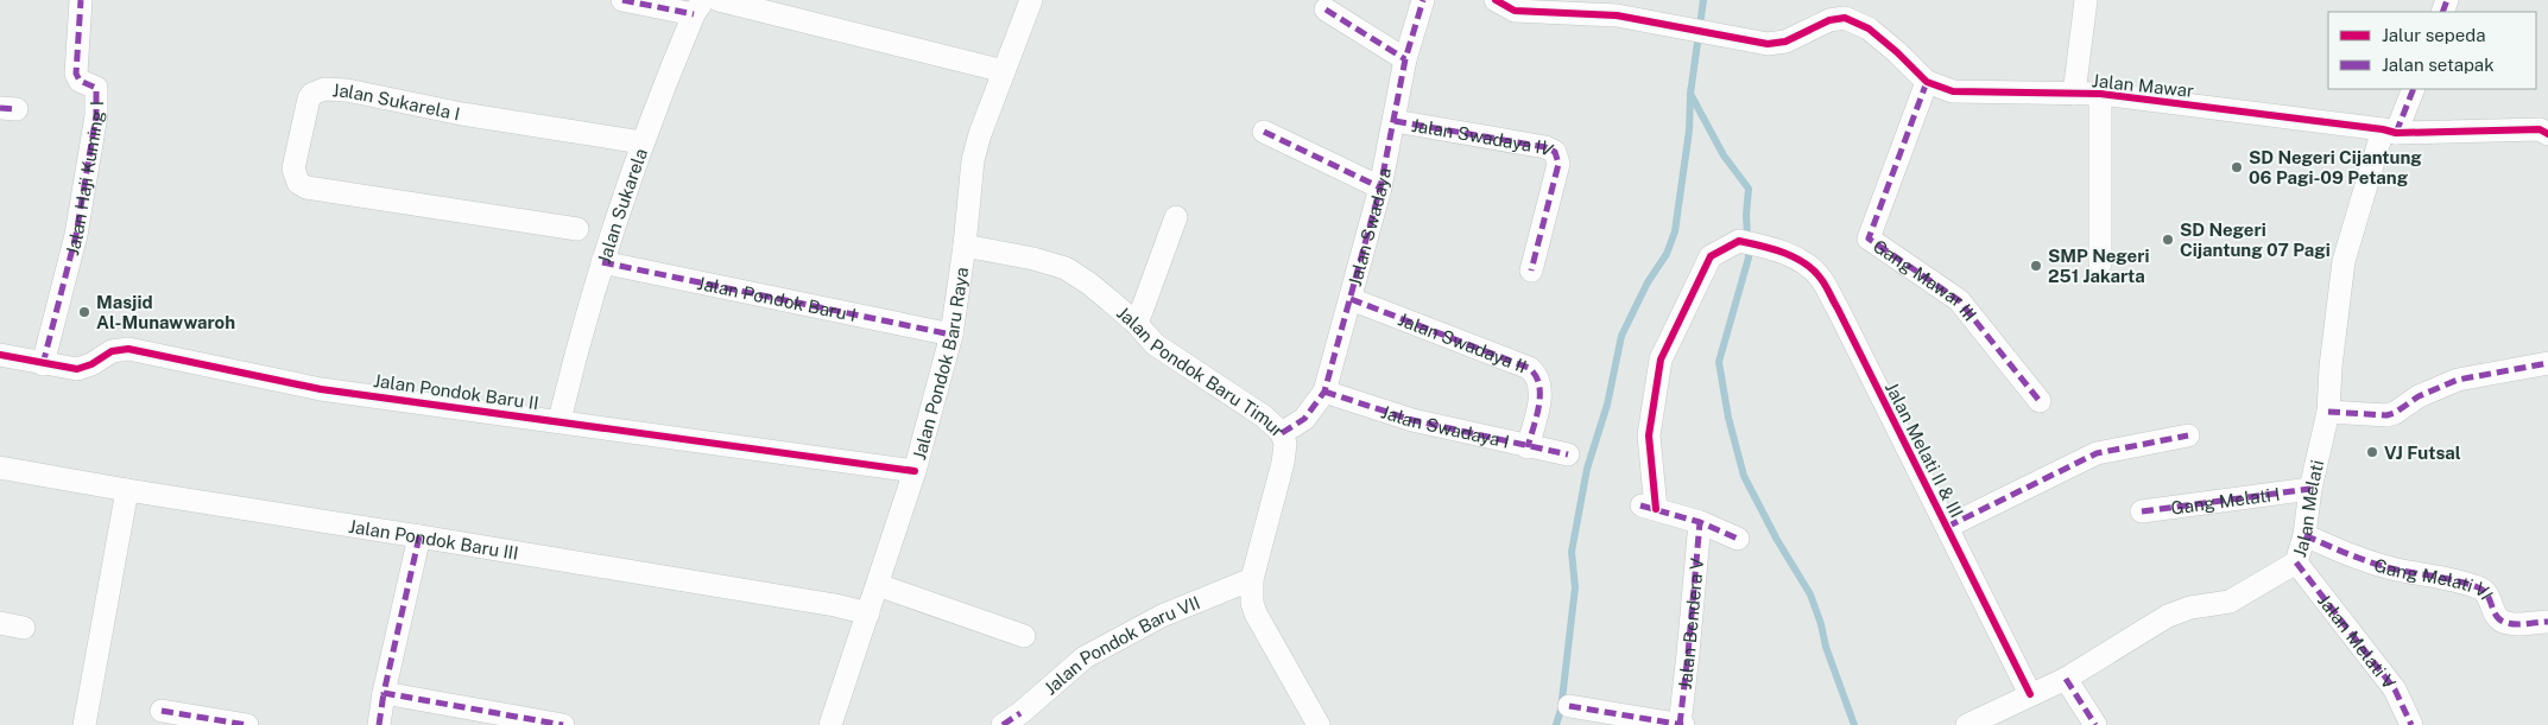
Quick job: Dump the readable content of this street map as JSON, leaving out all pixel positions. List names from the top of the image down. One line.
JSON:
{"streets":{"street":["Jalan Mawar","Jalan Sukarela I","Jalan Swadaya IV","Jalan Haji Kuming I","Jalan Sukarela","Jalan Swadaya","Gang Mawar III","Jalan Pondok Baru I","Jalan Swadaya II","Jalan Pondok Baru Raya","Jalan Pondok Baru Timur","Jalan Pondok Baru II","Jalan Swadaya I","Jalan Melati II & III","Gang Melati I","Jalan Melati","Jalan Pondok Baru III","Gang Melati VI","Jalan Bendera V","Jalan Melati V","Jalan Pondok Baru VII"]},"crossings":[["Jalan Mawar","Gang Mawar III"],["Jalan Mawar","Jalan Melati"],["Jalan Sukarela I","Jalan Sukarela"],["Jalan Swadaya IV","Jalan Swadaya"],["Jalan Haji Kuming I","Jalan Pondok Baru II"],["Jalan Sukarela","Jalan Pondok Baru I"],["Jalan Sukarela","Jalan Pondok Baru II"],["Jalan Swadaya","Jalan Swadaya II"],["Jalan Swadaya","Jalan Pondok Baru Timur"],["Jalan Swadaya","Jalan Swadaya I"],["Jalan Pondok Baru I","Jalan Pondok Baru Raya"],["Jalan Swadaya II","Jalan Swadaya I"],["Jalan Pondok Baru Raya","Jalan Pondok Baru Timur"],["Jalan Pondok Baru Raya","Jalan Pondok Baru II"],["Jalan Pondok Baru Raya","Jalan Pondok Baru III"],["Jalan Pondok Baru Timur","Jalan Pondok Baru VII"],["Jalan Melati II & III","Jalan Melati"],["Jalan Melati II & III","Jalan Bendera V"],["Gang Melati I","Jalan Melati"],["Jalan Melati","Gang Melati VI"],["Jalan Melati","Jalan Melati V"]],"places":["SD Negeri Cijantung 06 Pagi-09 Petang","SD Negeri Cijantung 07 Pagi","SMP Negeri 251 Jakarta","Masjid Al-Munawwaroh","VJ Futsal"],"legend":["Jalur sepeda","Jalan setapak"]}
